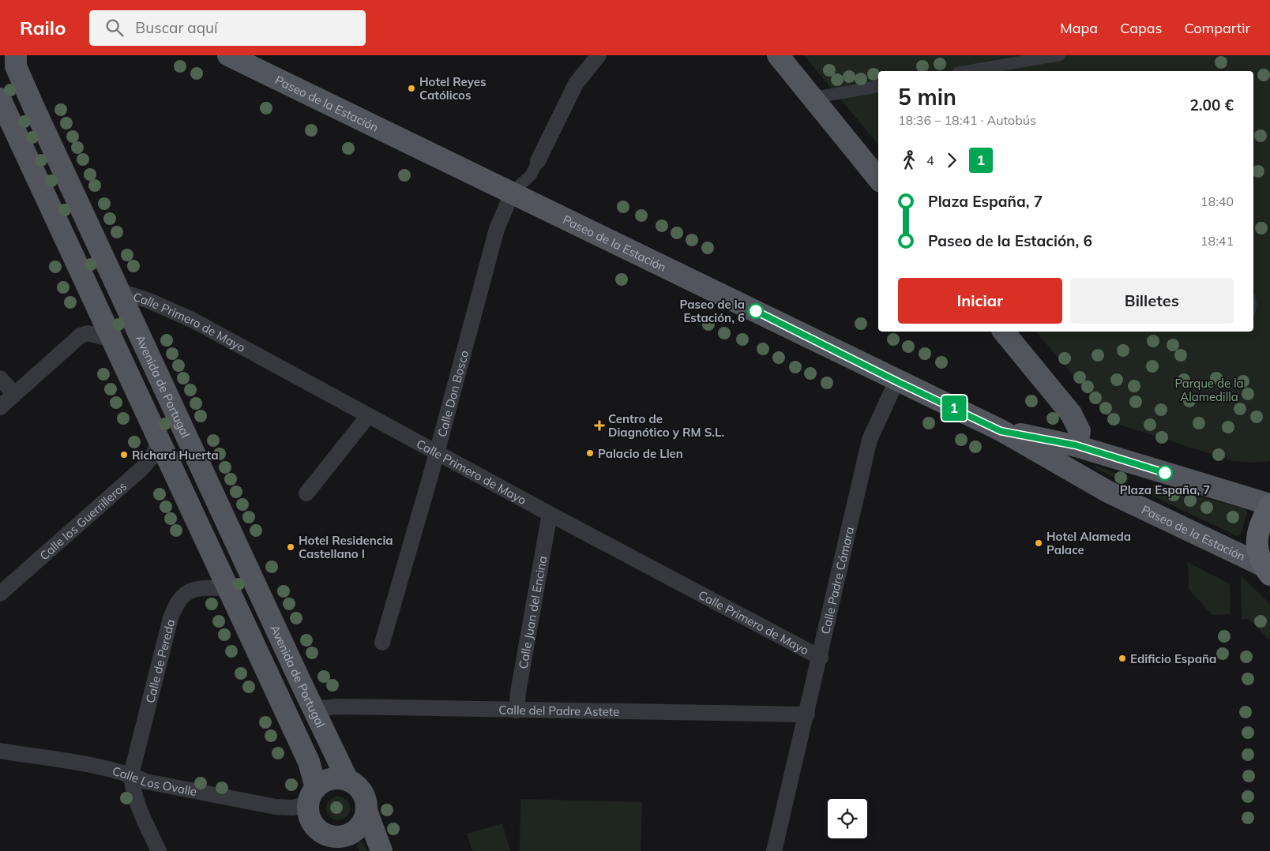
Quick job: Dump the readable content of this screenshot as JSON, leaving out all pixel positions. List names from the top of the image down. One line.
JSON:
{"streets":{"main road":["Paseo de la Estación","Avenida de Portugal"],"street":["Calle Primero de Mayo","Calle Don Bosco","Calle los Guerrilleros","Calle Padre Cámara","Calle Juan del Encina","Calle de Pereda","Calle del Padre Astete","Calle Los Ovalle"]},"crossings":[["Paseo de la Estación","Calle Don Bosco"],["Paseo de la Estación","Calle Padre Cámara"],["Calle Primero de Mayo","Avenida de Portugal"],["Calle Primero de Mayo","Calle Don Bosco"],["Calle Primero de Mayo","Calle Padre Cámara"],["Calle Primero de Mayo","Calle Juan del Encina"],["Avenida de Portugal","Calle del Padre Astete"],["Avenida de Portugal","Calle Los Ovalle"],["Calle Padre Cámara","Calle del Padre Astete"],["Calle Juan del Encina","Calle del Padre Astete"],["Calle de Pereda","Calle Los Ovalle"]],"parks":["Parque de la Alamedilla"],"places":{"other":["Hotel Reyes Católicos","Paseo de la Estación, 6","Palacio de Llen","Richard Huerta","Plaza España, 7","Hotel Alameda Palace","Hotel Residencia Castellano I","Edificio España"],"health":["Centro de Diagnótico y RM S.L."]},"lines":["bus line 1"],"page":{"header":"Railo","search":"Buscar aquí","nav":["Mapa","Capas","Compartir"],"on_map":"1","heading":["5 min","18:36 – 18:41 · Autobús","2.00 €"],"legs":["4","1"],"list":[{"name":"Plaza España, 7","value":"18:40"},{"name":"Paseo de la Estación, 6","value":"18:41"}],"buttons":["Iniciar","Billetes"]}}
